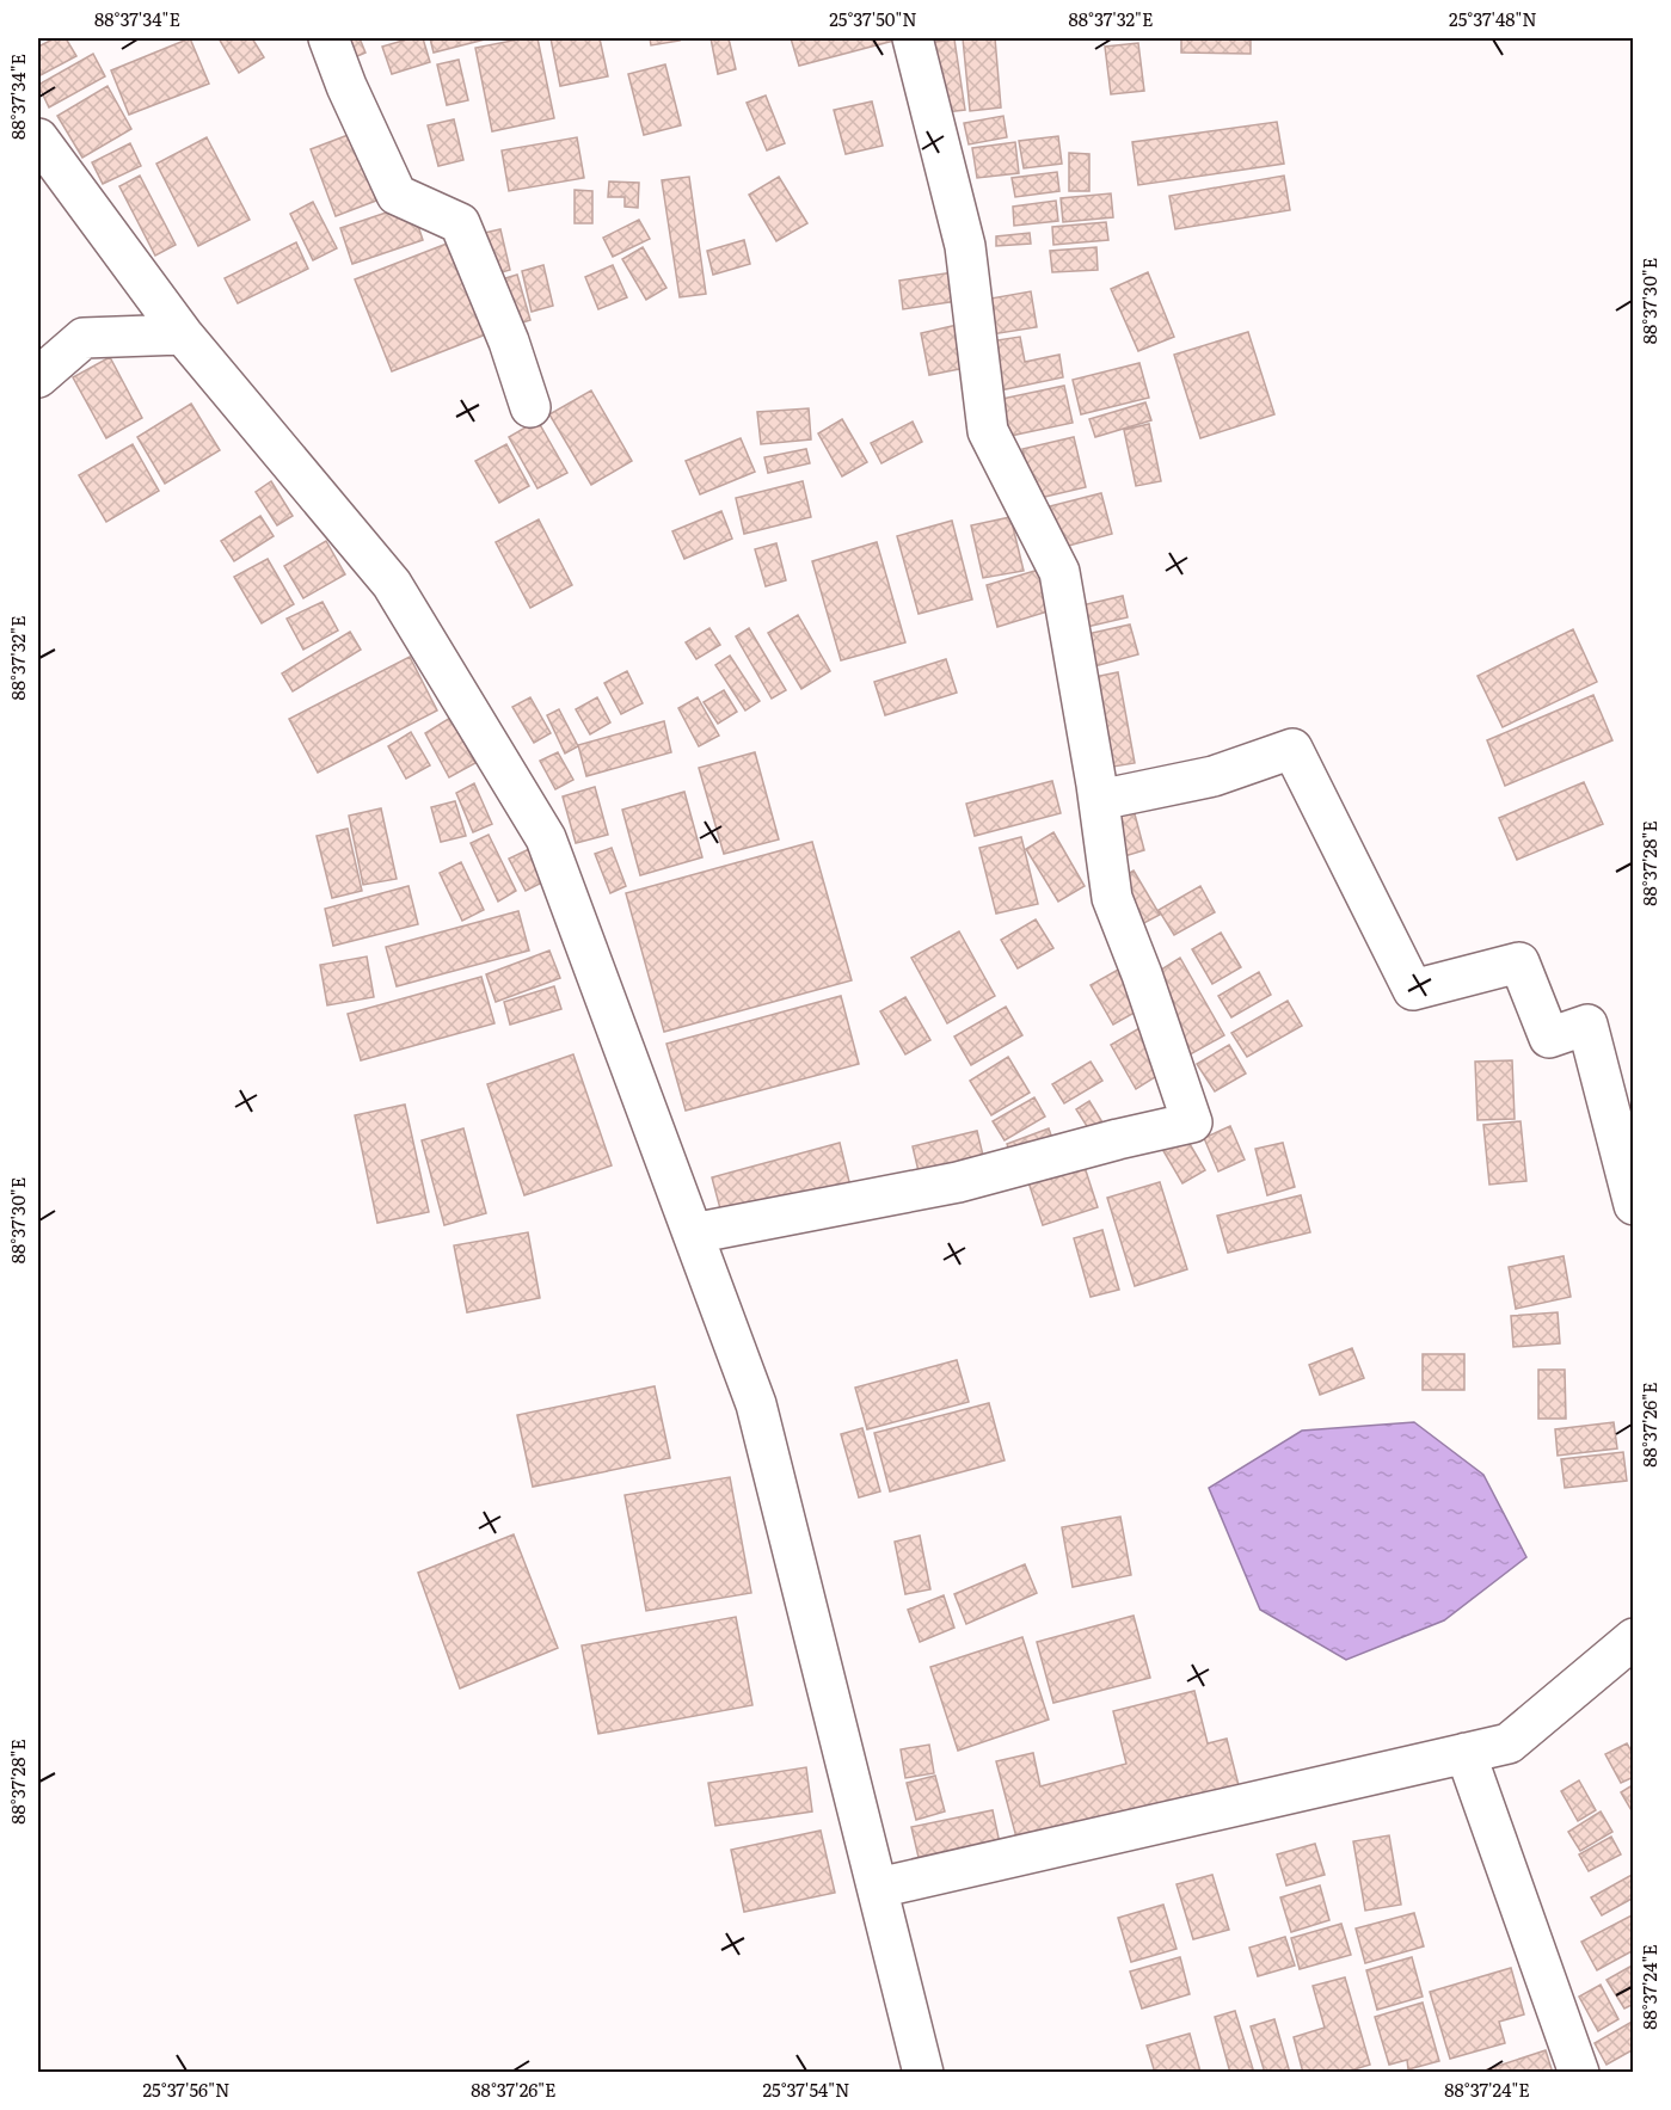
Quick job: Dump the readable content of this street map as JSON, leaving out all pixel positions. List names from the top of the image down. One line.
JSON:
{"coordinates":["88°37'34\"E","25°37'50\"N","88°37'32\"E","25°37'48\"N","88°37'30\"E","88°37'28\"E","88°37'26\"E","88°37'24\"E","25°37'56\"N","25°37'54\"N"]}
